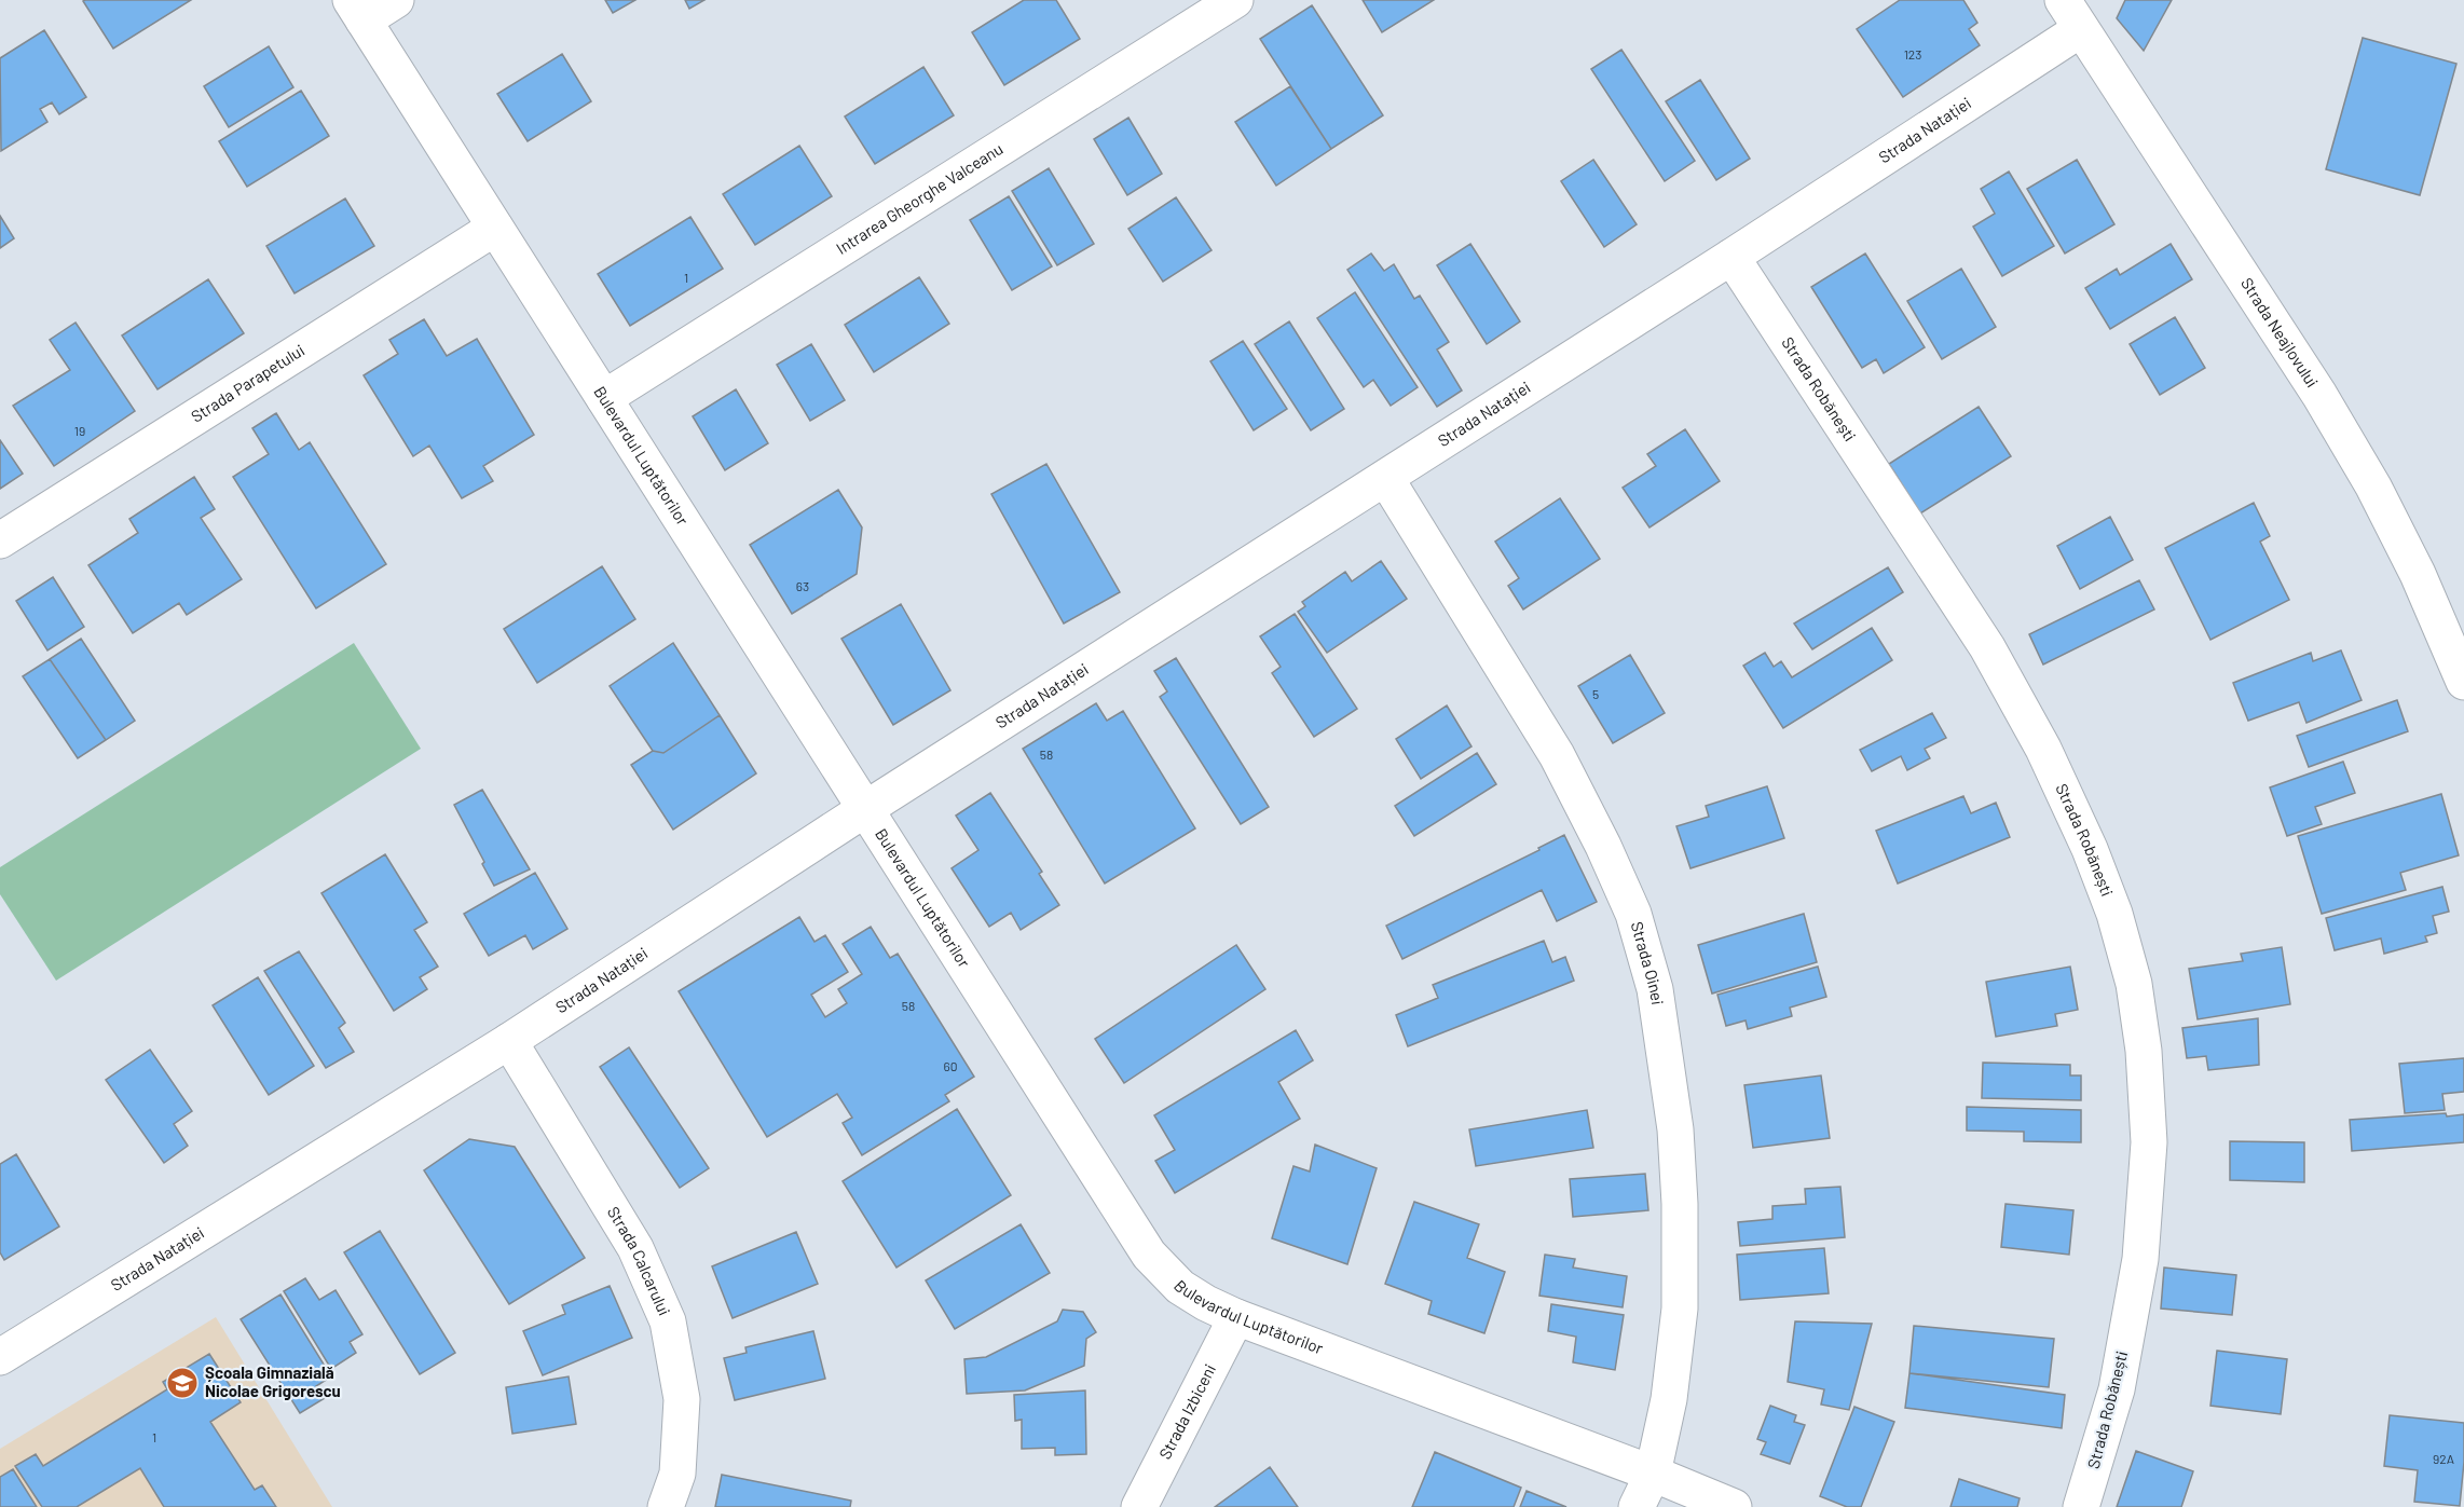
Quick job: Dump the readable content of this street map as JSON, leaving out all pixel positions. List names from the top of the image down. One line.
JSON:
{"streets":{"street":["Strada Natației","Intrarea Gheorghe Valceanu","Strada Neajlovului","Strada Parapetului","Strada Robănești","Bulevardul Luptătorilor","Strada Oinei","Strada Calcarului","Strada Izbiceni"]},"crossings":[["Strada Natației","Strada Neajlovului"],["Strada Natației","Strada Robănești"],["Strada Natației","Bulevardul Luptătorilor"],["Strada Natației","Strada Oinei"],["Strada Natației","Strada Calcarului"],["Intrarea Gheorghe Valceanu","Bulevardul Luptătorilor"],["Strada Parapetului","Bulevardul Luptătorilor"],["Bulevardul Luptătorilor","Strada Oinei"],["Bulevardul Luptătorilor","Strada Izbiceni"]],"places":{"school or university":["Școala Gimnazială Nicolae Grigorescu"]},"house_numbers":["123","1","19","63","5","58","58","60","1","92A"]}
